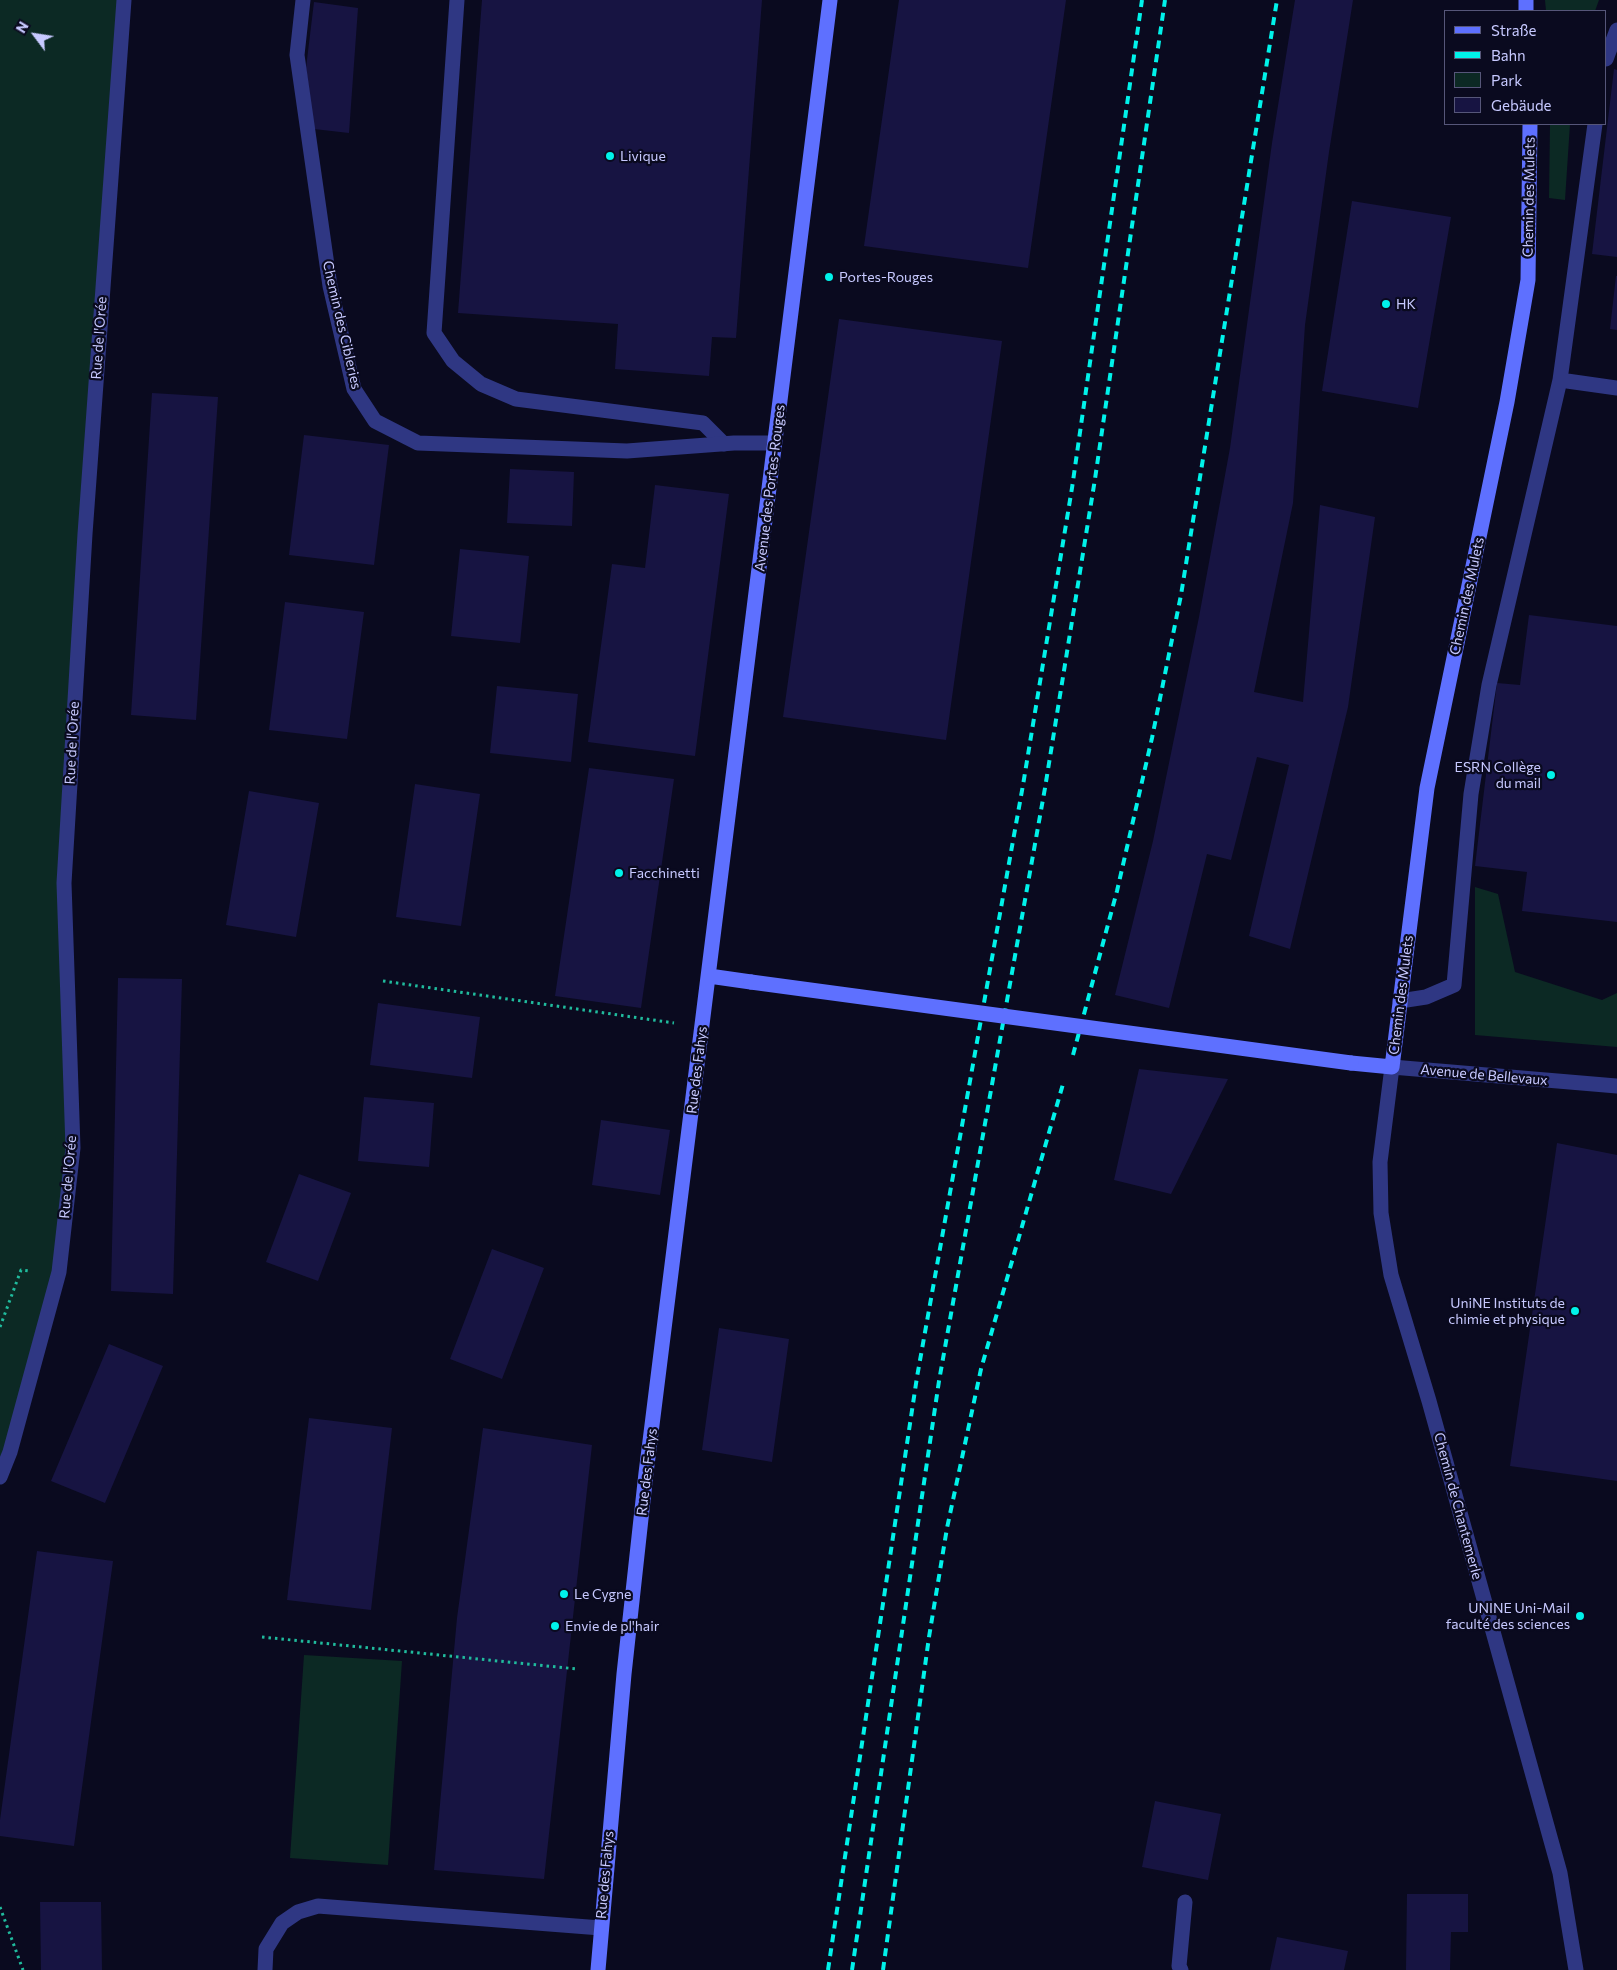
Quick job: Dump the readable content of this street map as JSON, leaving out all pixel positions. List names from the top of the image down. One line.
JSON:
{"streets":{"main road":["Chemin des Mulets","Avenue des Portes-Rouges","Rue des Fahys","Avenue de Bellevaux"],"street":["Chemin des Cibleries","Rue de l'Orée","Chemin de Chantemerle"]},"crossings":[["Chemin des Mulets","Avenue de Bellevaux"],["Chemin des Mulets","Chemin de Chantemerle"],["Chemin des Cibleries","Avenue des Portes-Rouges"],["Avenue des Portes-Rouges","Rue des Fahys"],["Avenue des Portes-Rouges","Avenue de Bellevaux"],["Rue des Fahys","Avenue de Bellevaux"],["Avenue de Bellevaux","Chemin de Chantemerle"]],"places":["Livique","Portes-Rouges","HK","ESRN Collège du mail","Facchinetti","UniNE Instituts de chimie et physique","Le Cygne","UNINE Uni-Mail faculté des sciences","Envie de pl'hair"],"legend":["Straße","Bahn","Park","Gebäude"],"north":"top left"}
